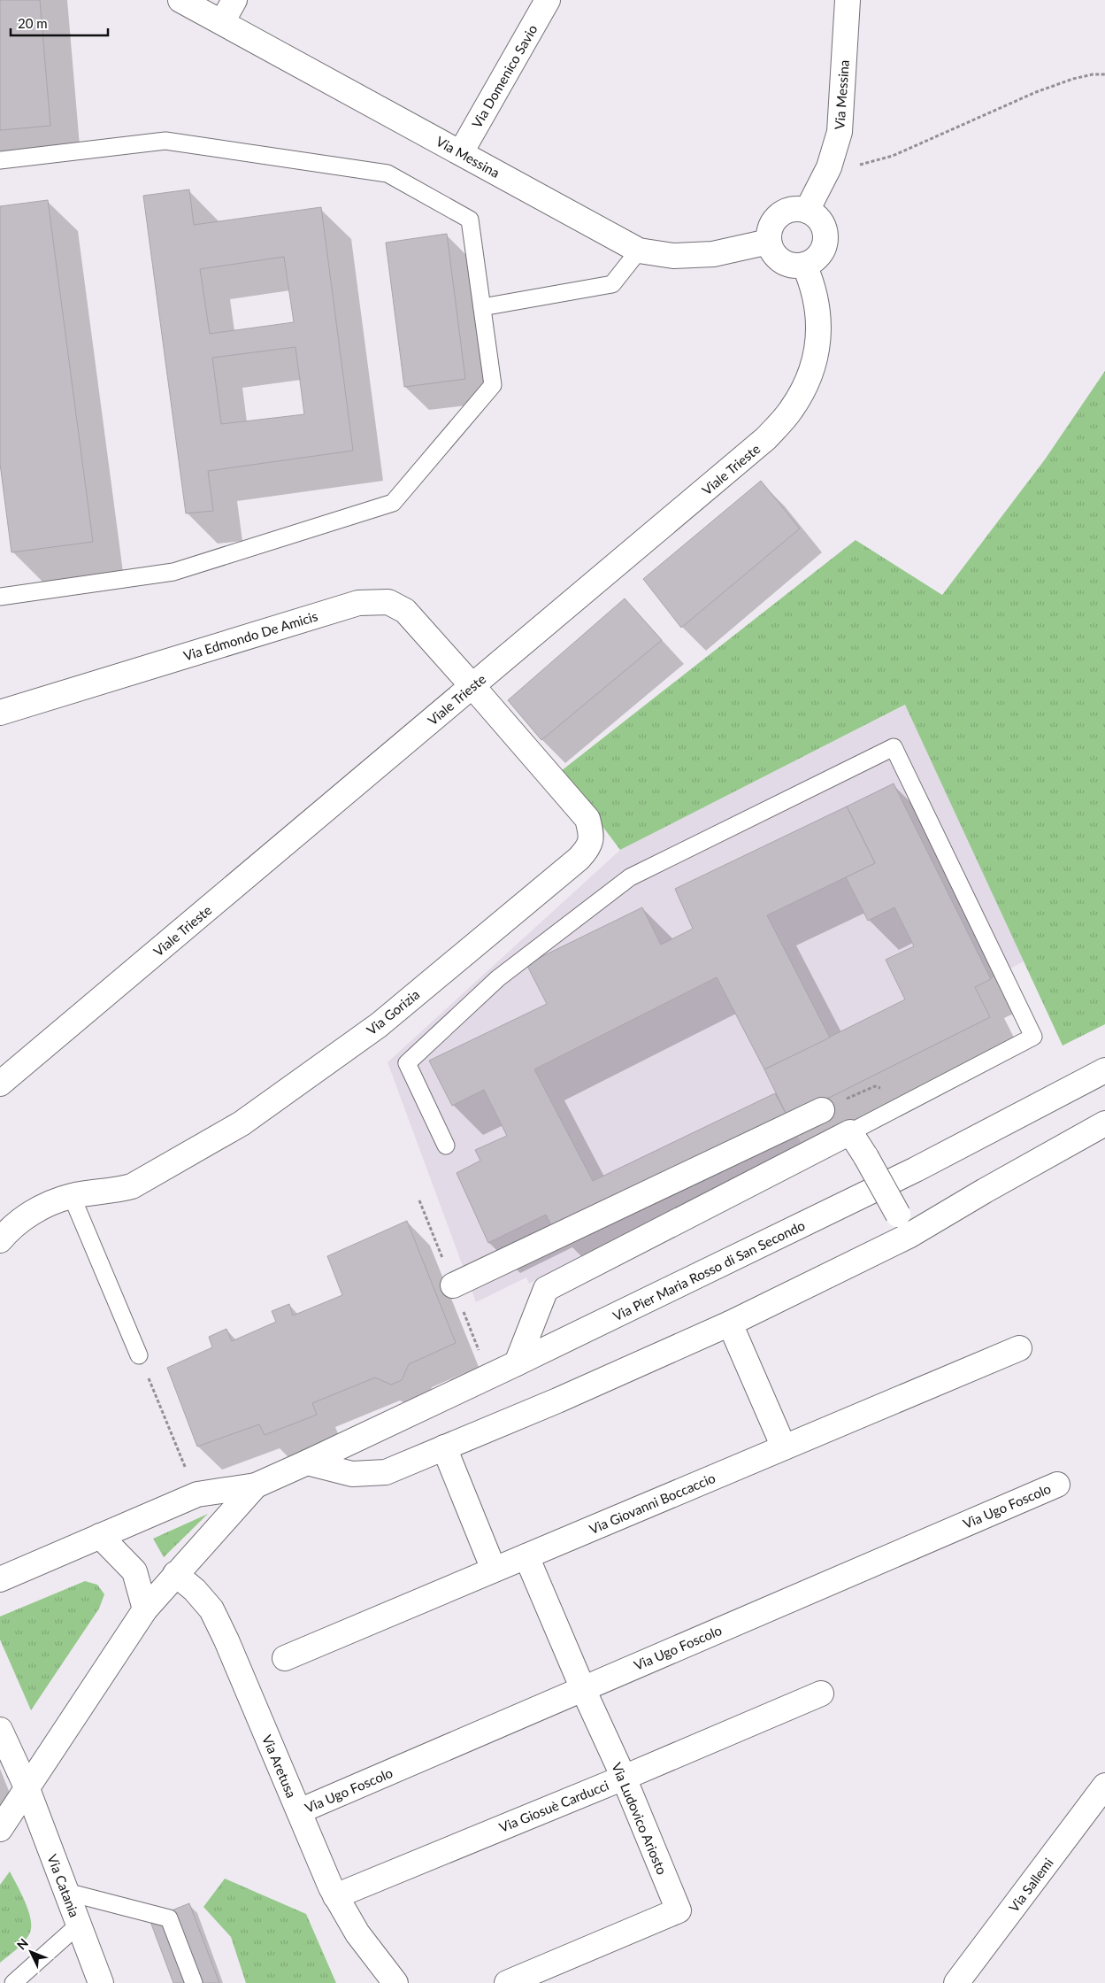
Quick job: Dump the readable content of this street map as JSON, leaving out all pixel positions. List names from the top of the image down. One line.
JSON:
{"streets":{"street":["Via Domenico Savio","Via Messina","Viale Trieste","Via Edmondo De Amicis","Via Gorizia","Via Pier Maria Rosso di San Secondo","Via Giovanni Boccaccio","Via Ugo Foscolo","Via Aretusa","Via Giosuè Carducci","Via Ludovico Ariosto","Via Sallemi","Via Catania"]},"crossings":[["Via Domenico Savio","Via Messina"],["Via Messina","Viale Trieste"],["Viale Trieste","Via Edmondo De Amicis"],["Viale Trieste","Via Gorizia"],["Via Edmondo De Amicis","Via Gorizia"],["Via Giovanni Boccaccio","Via Ludovico Ariosto"],["Via Ugo Foscolo","Via Aretusa"],["Via Ugo Foscolo","Via Ludovico Ariosto"],["Via Aretusa","Via Giosuè Carducci"],["Via Giosuè Carducci","Via Ludovico Ariosto"]],"scale_bar":"20 m","north":"top left"}
